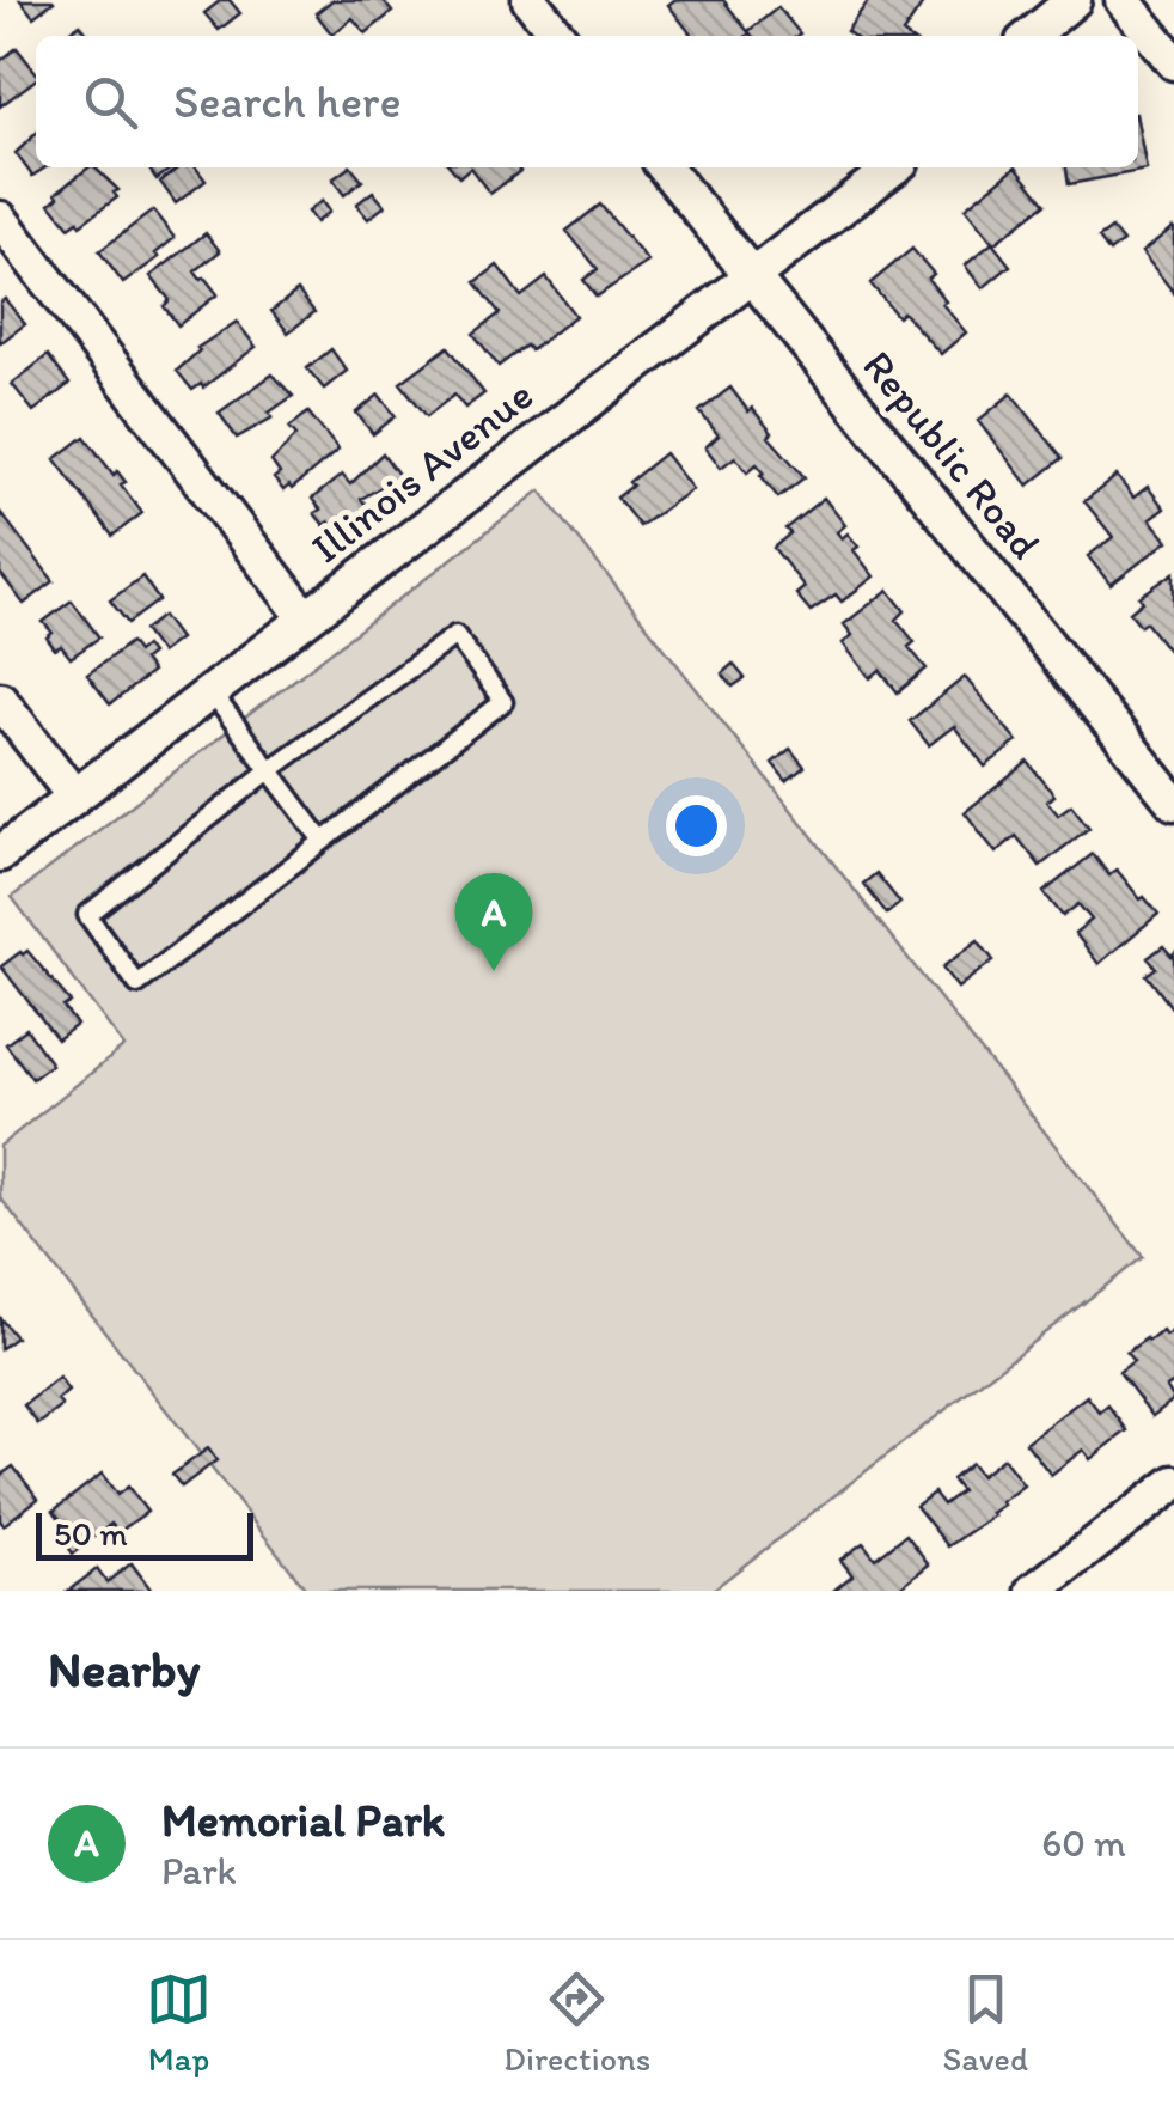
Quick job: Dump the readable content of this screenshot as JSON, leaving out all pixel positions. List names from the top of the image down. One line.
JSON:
{"streets":{"street":["Republic Road","Illinois Avenue"]},"crossings":[["Republic Road","Illinois Avenue"]],"scale_bar":"50 m","page":{"search":"Search here","pins":"A","scale":"50 m","heading":"Nearby","list":[{"mark":"A","name":"Memorial Park","note":"Park","value":"60 m"}],"nav":["Map","Directions","Saved"]}}
